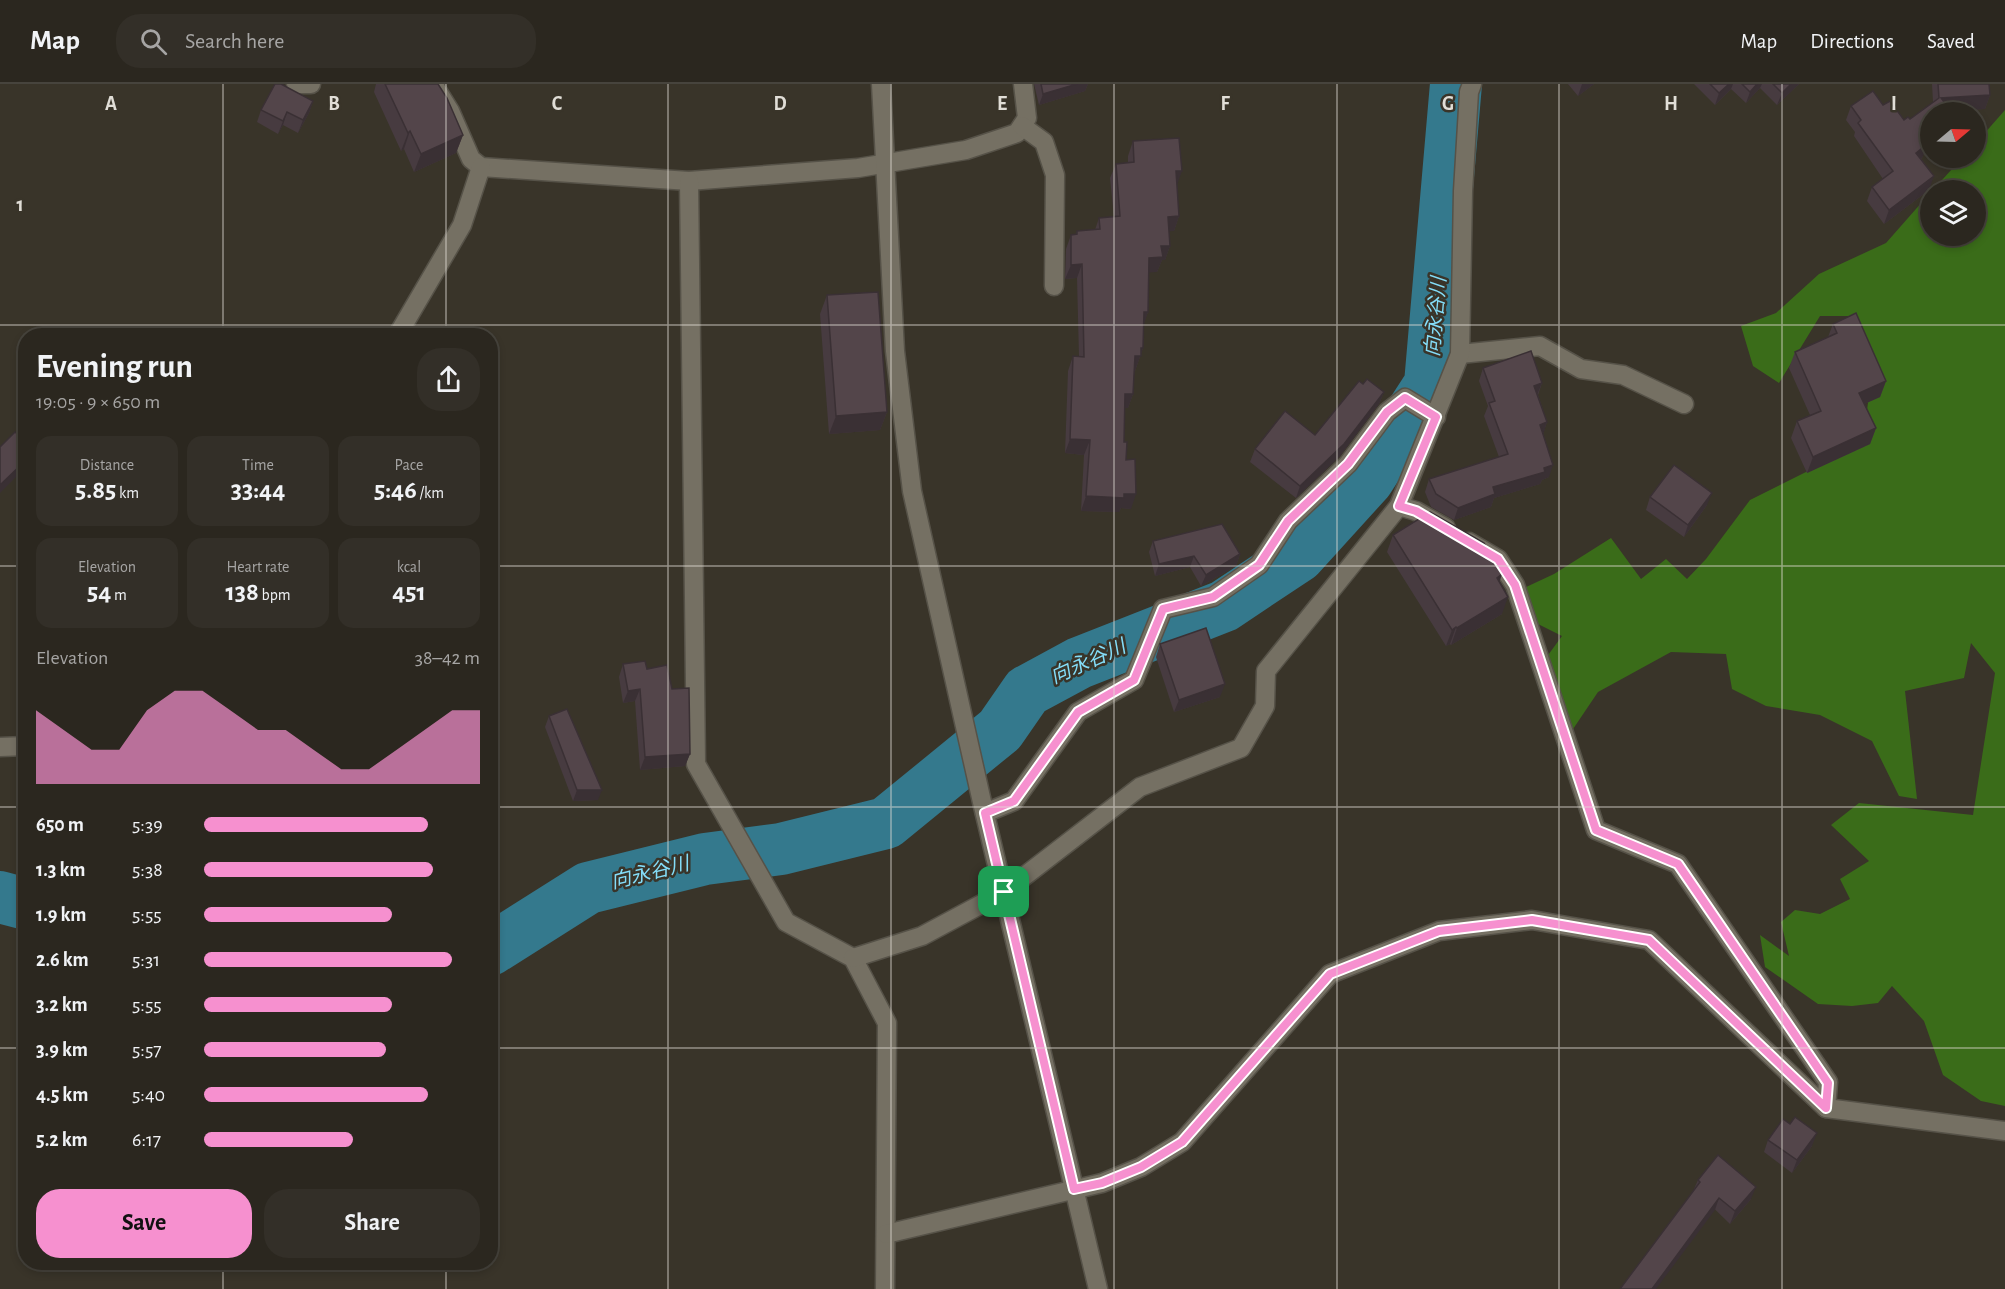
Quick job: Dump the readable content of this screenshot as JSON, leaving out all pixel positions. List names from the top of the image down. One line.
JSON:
{"water":["向永谷川"],"north":"right","page":{"header":"Map","search":"Search here","nav":["Map","Directions","Saved"],"heading":["Evening run","19:05 · 9 × 650 m"],"stats":[["Distance","5.85 km"],["Time","33:44"],["Pace","5:46 /km"],["Elevation","54 m"],["Heart rate","138 bpm"],["kcal","451"]],"chart":["Elevation","38–42 m"],"list":[{"name":"650 m","note":"5:39"},{"name":"1.3 km","note":"5:38"},{"name":"1.9 km","note":"5:55"},{"name":"2.6 km","note":"5:31"},{"name":"3.2 km","note":"5:55"},{"name":"3.9 km","note":"5:57"},{"name":"4.5 km","note":"5:40"},{"name":"5.2 km","note":"6:17"}],"buttons":["Save","Share"]},"grid":{"columns":["A","B","C","D","E","F","G","H","I"],"rows":["1"]}}
